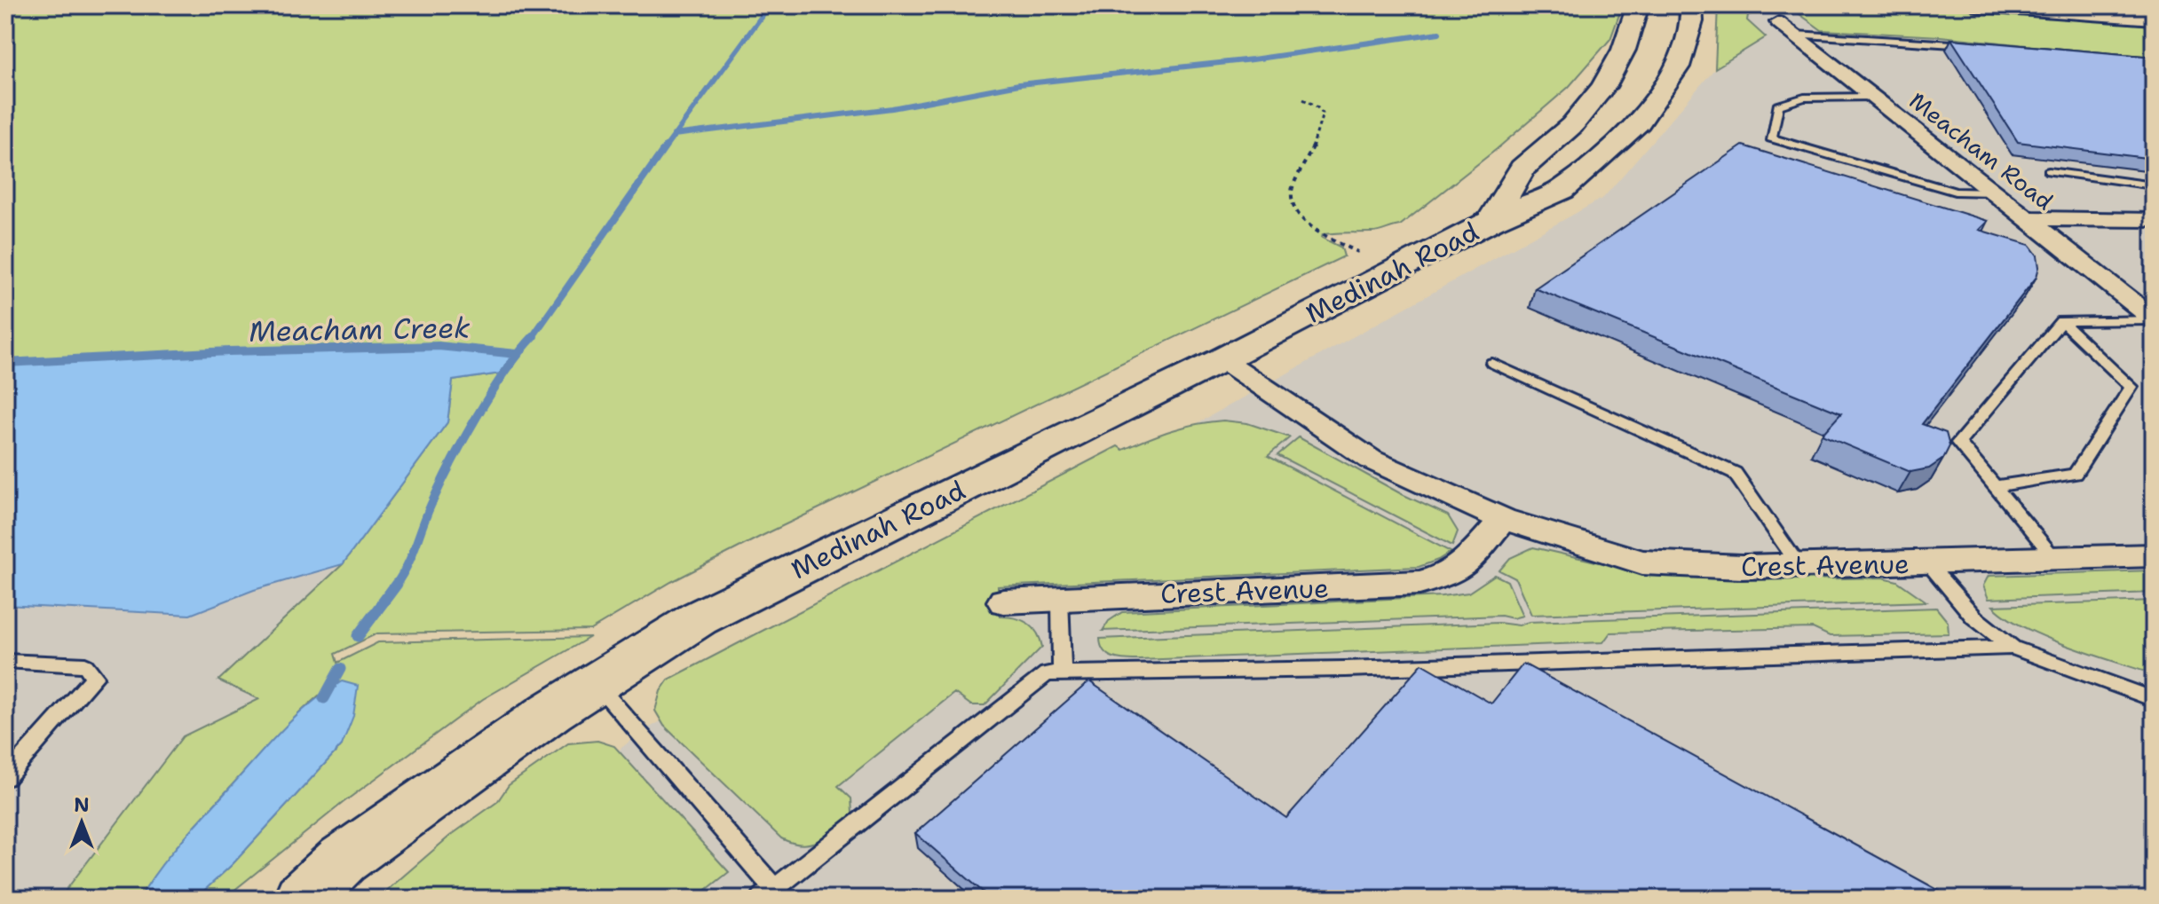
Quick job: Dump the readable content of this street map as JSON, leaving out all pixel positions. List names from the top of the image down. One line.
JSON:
{"streets":{"main road":["Medinah Road"],"street":["Meacham Road","Crest Avenue"]},"crossings":[["Medinah Road","Crest Avenue"]],"water":["Meacham Creek"],"north":"top"}
